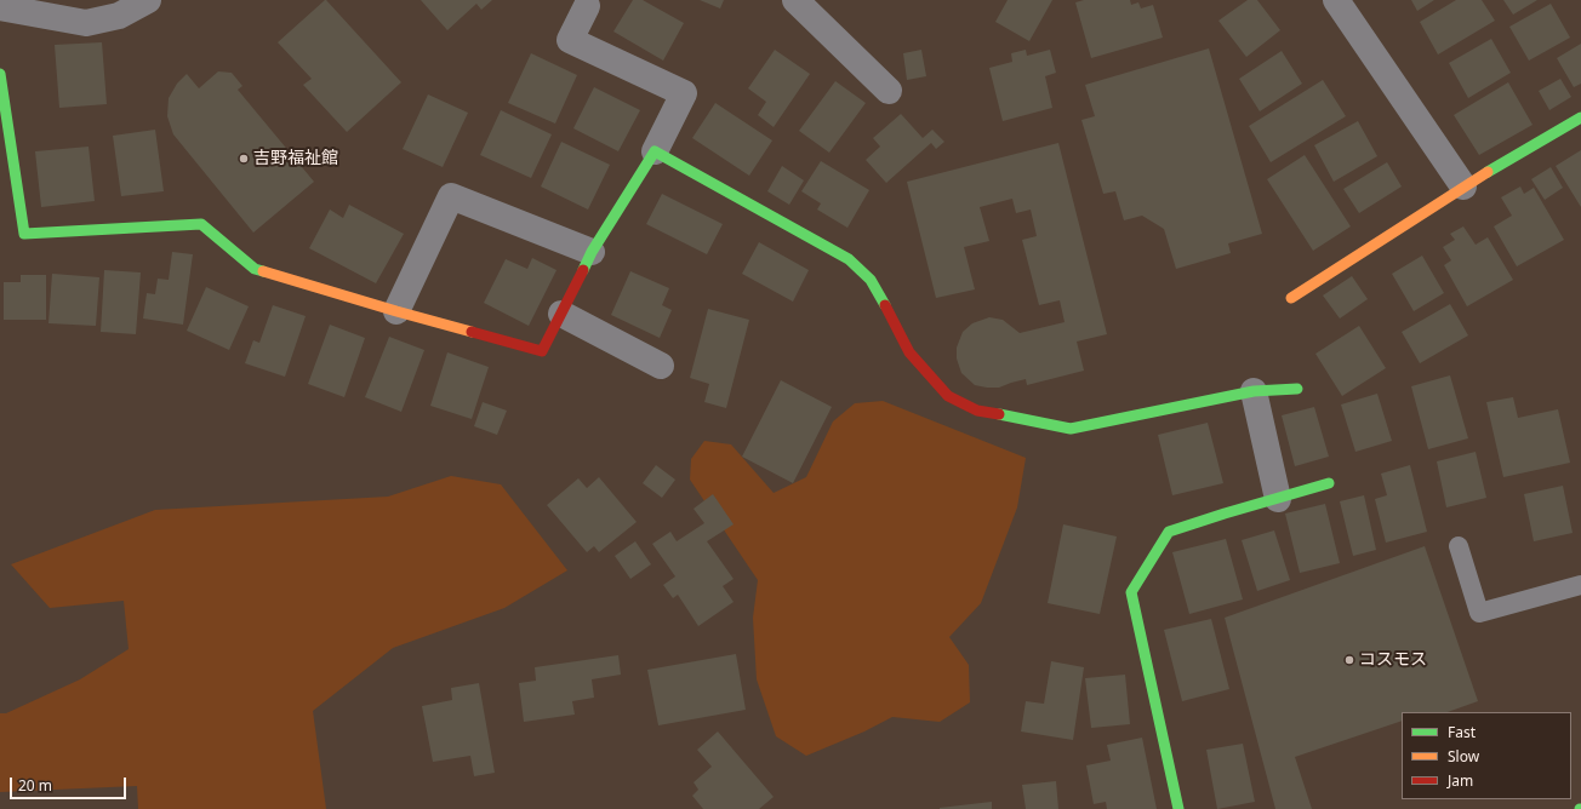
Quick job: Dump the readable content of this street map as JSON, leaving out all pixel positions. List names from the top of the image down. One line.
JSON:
{"places":["吉野福祉館","コスモス"],"legend":["Fast","Slow","Jam"],"scale_bar":"20 m"}
